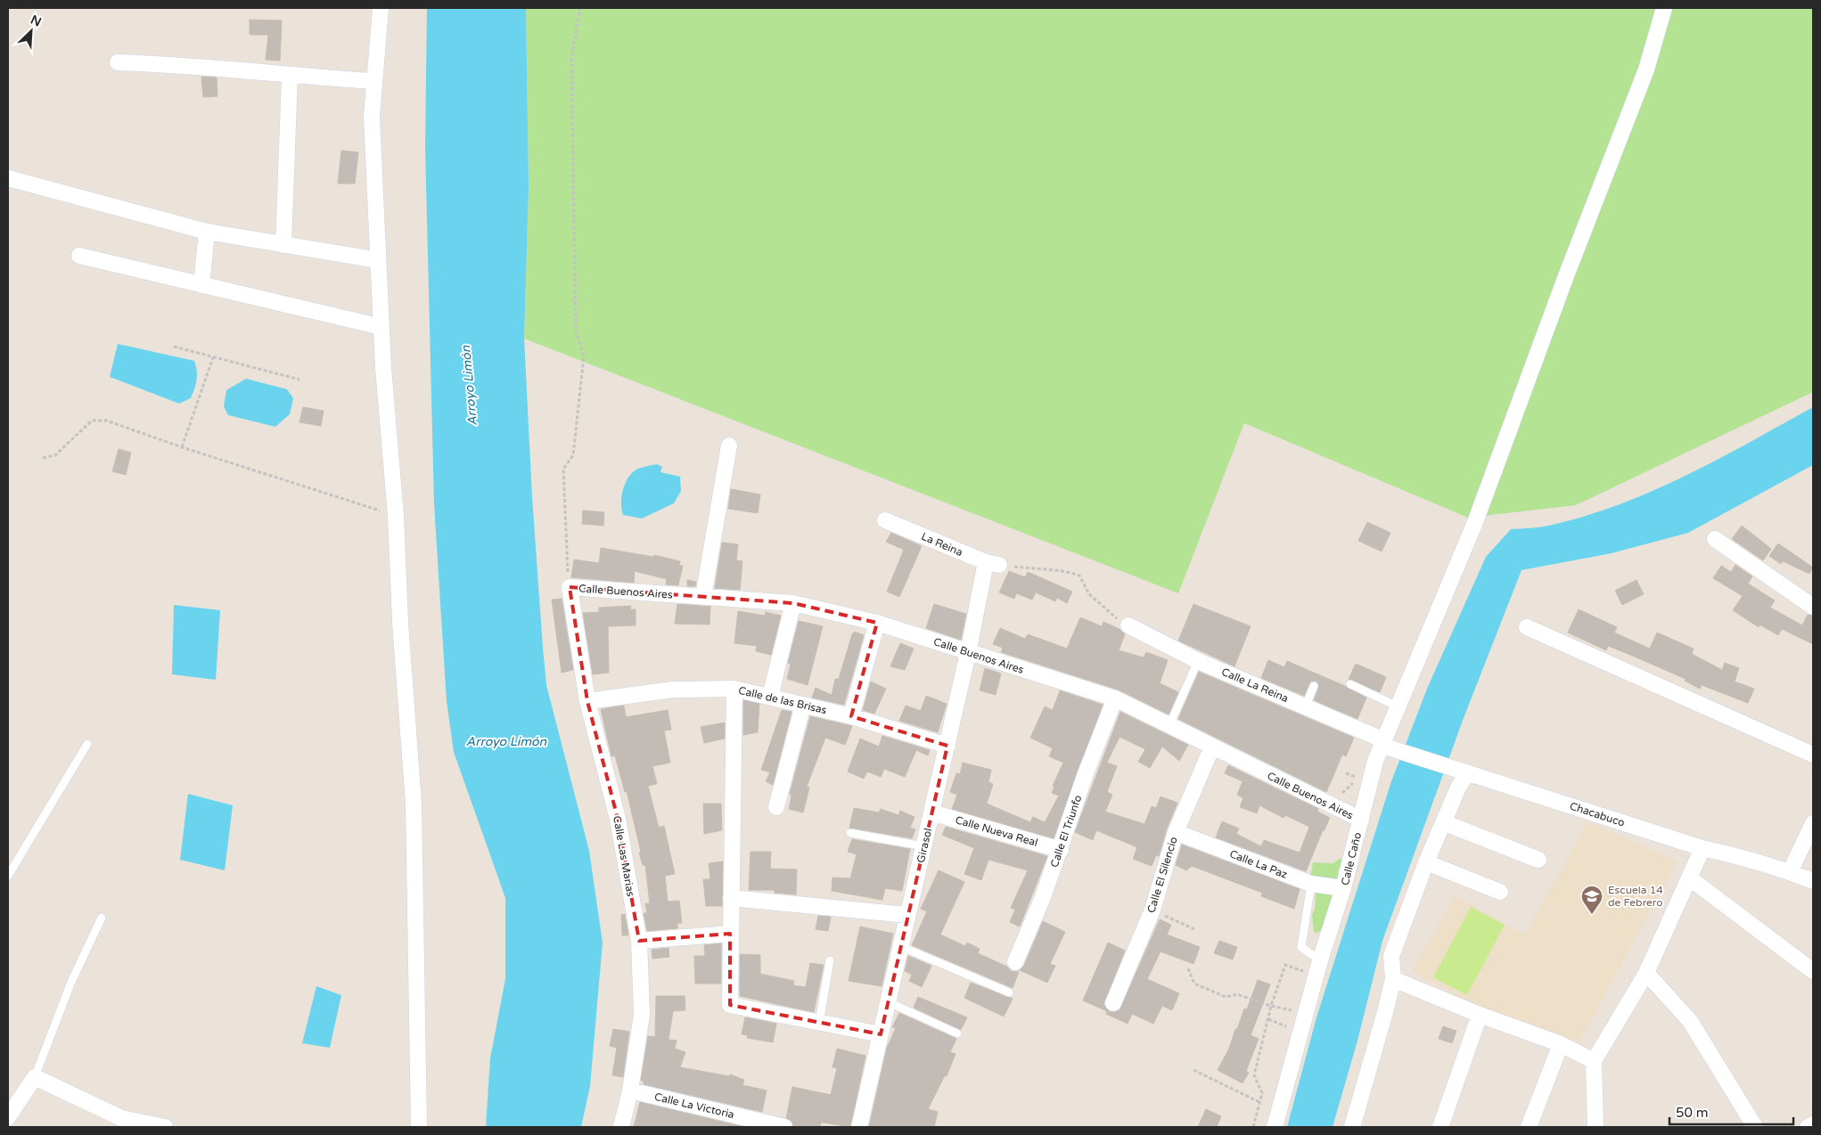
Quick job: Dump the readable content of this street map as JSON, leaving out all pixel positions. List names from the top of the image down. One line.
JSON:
{"streets":{"street":["La Reina","Calle Buenos Aires","Calle La Reina","Calle de las Brisas","Chacabuco","Calle Nueva Real","Calle El Triunfo","Girasol","Calle Las Marias","Calle Caño","Calle La Paz","Calle El Silencio","Calle La Victoria"]},"crossings":[["La Reina","Girasol"],["Calle Buenos Aires","Calle El Triunfo"],["Calle Buenos Aires","Girasol"],["Calle Buenos Aires","Calle Las Marias"],["Calle Buenos Aires","Calle Caño"],["Calle Buenos Aires","Calle El Silencio"],["Calle La Reina","Chacabuco"],["Calle La Reina","Calle Caño"],["Calle de las Brisas","Girasol"],["Calle de las Brisas","Calle Las Marias"],["Chacabuco","Calle Caño"],["Calle Nueva Real","Calle El Triunfo"],["Calle Nueva Real","Girasol"],["Calle Las Marias","Calle La Victoria"],["Calle Caño","Calle La Paz"],["Calle La Paz","Calle El Silencio"]],"water":["Arroyo Limón"],"places":{"school or university":["Escuela 14 de Febrero"]},"scale_bar":"50 m","north":"top right"}
